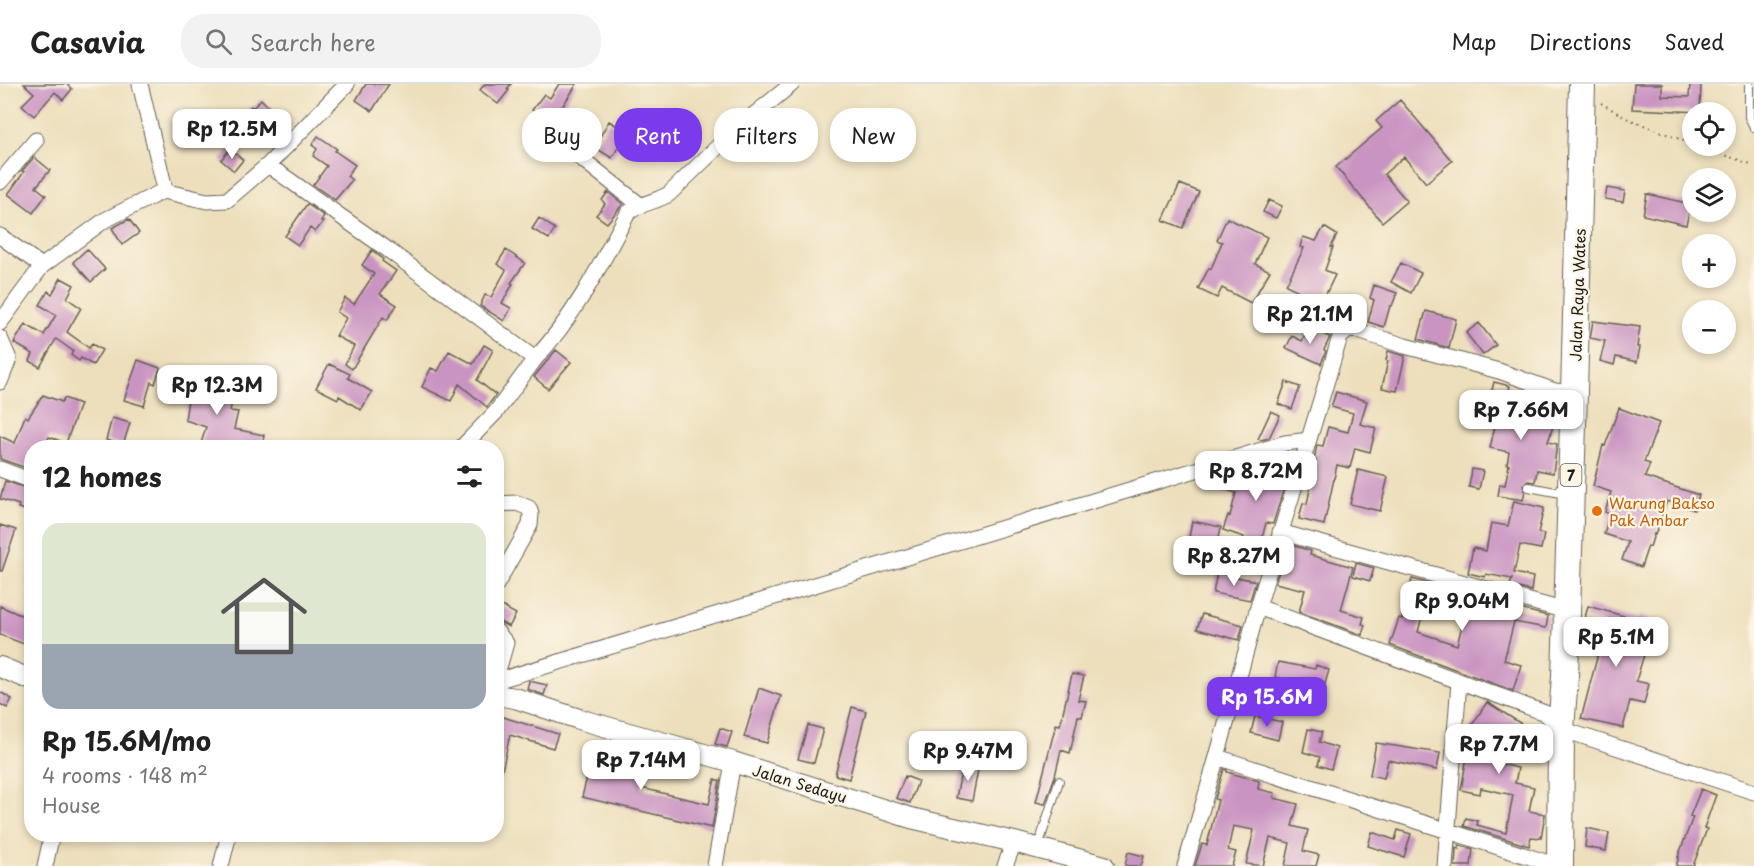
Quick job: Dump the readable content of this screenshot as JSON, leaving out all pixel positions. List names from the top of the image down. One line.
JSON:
{"streets":{"highway":["Jalan Raya Wates","7"],"street":["Jalan Sedayu"]},"places":["Warung Bakso Pak Ambar"],"page":{"header":"Casavia","search":"Search here","nav":["Map","Directions","Saved"],"map_buttons":["+","−"],"chip":["Buy","Rent","Filters","New"],"price":["Rp 12.5M","Rp 21.1M","Rp 12.3M","Rp 7.66M","Rp 8.72M","Rp 8.27M","Rp 9.04M","Rp 5.1M","Rp 15.6M","Rp 7.7M","Rp 9.47M","Rp 7.14M"],"heading":"12 homes","list":[{"name":"Rp 15.6M/mo","note":"4 rooms · 148 m² · House"}]}}
